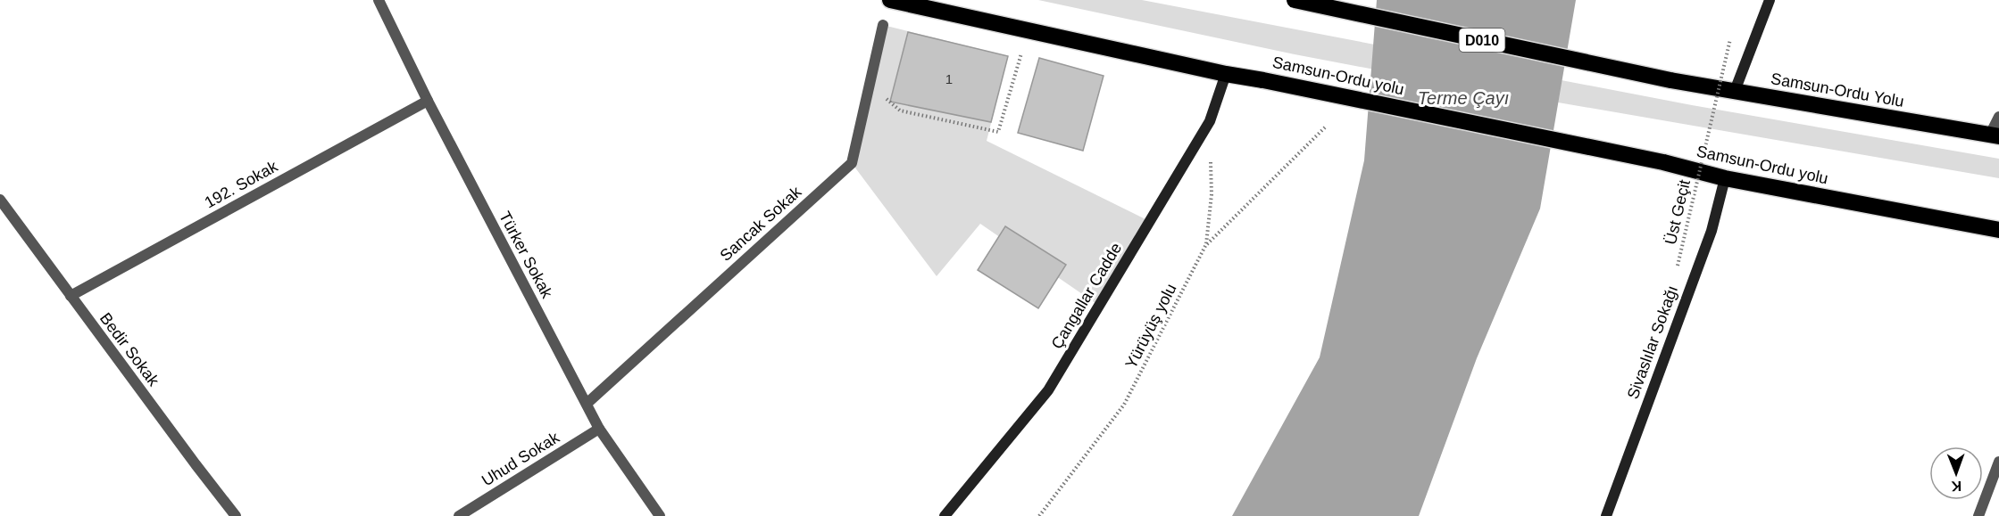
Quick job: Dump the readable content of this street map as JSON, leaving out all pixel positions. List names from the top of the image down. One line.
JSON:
{"streets":{"highway":["D010","Samsun-Ordu yolu","Samsun-Ordu Yolu"],"street":["192. Sokak","Sancak Sokak","Türker Sokak","Çangallar Cadde","Sivaslılar Sokağı","Bedir Sokak","Uhud Sokak"],"path":["Üst Geçit","Yürüyüş yolu"]},"crossings":[["Samsun-Ordu yolu","Çangallar Cadde"],["Samsun-Ordu yolu","Sivaslılar Sokağı"],["192. Sokak","Türker Sokak"],["192. Sokak","Bedir Sokak"],["Sancak Sokak","Türker Sokak"],["Türker Sokak","Uhud Sokak"],["Çangallar Cadde","Yürüyüş yolu"]],"water":["Terme Çayı"],"house_numbers":["1"],"north":"bottom"}
